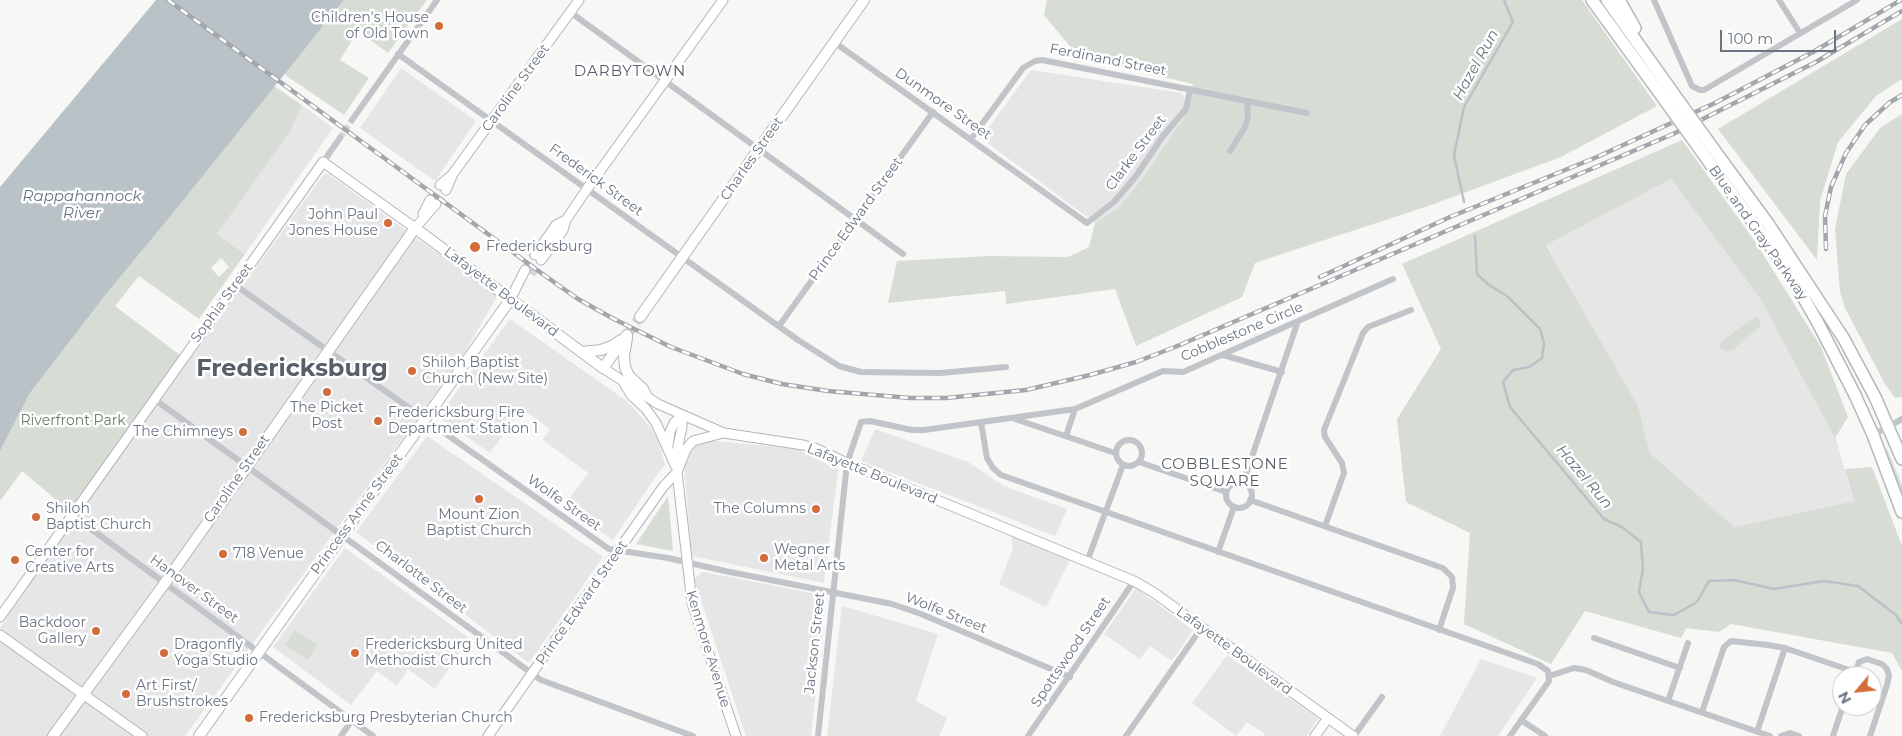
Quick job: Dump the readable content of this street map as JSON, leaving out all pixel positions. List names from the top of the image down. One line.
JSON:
{"streets":{"highway":["Blue and Gray Parkway"],"main road":["Caroline Street","Charles Street","Prince Edward Street","Lafayette Boulevard","Sophia Street","Princess Anne Street","Kenmore Avenue"],"street":["Ferdinand Street","Dunmore Street","Clarke Street","Frederick Street","Cobblestone Circle","Wolfe Street","Charlotte Street","Hanover Street","Jackson Street","Spottswood Street"]},"crossings":[["Ferdinand Street","Dunmore Street"],["Ferdinand Street","Clarke Street"],["Caroline Street","Frederick Street"],["Caroline Street","Lafayette Boulevard"],["Caroline Street","Wolfe Street"],["Caroline Street","Charlotte Street"],["Caroline Street","Hanover Street"],["Dunmore Street","Clarke Street"],["Dunmore Street","Charles Street"],["Dunmore Street","Prince Edward Street"],["Charles Street","Frederick Street"],["Frederick Street","Prince Edward Street"],["Prince Edward Street","Wolfe Street"],["Prince Edward Street","Charlotte Street"],["Prince Edward Street","Kenmore Avenue"],["Lafayette Boulevard","Sophia Street"],["Lafayette Boulevard","Princess Anne Street"],["Lafayette Boulevard","Jackson Street"],["Lafayette Boulevard","Kenmore Avenue"],["Lafayette Boulevard","Spottswood Street"],["Sophia Street","Wolfe Street"],["Sophia Street","Charlotte Street"],["Sophia Street","Hanover Street"],["Cobblestone Circle","Jackson Street"],["Wolfe Street","Princess Anne Street"],["Wolfe Street","Jackson Street"],["Wolfe Street","Kenmore Avenue"],["Wolfe Street","Spottswood Street"],["Princess Anne Street","Charlotte Street"],["Princess Anne Street","Hanover Street"]],"districts":["DARBYTOWN","Fredericksburg","COBBLESTONE SQUARE"],"water":["Hazel Run","Rappahannock River"],"parks":["Riverfront Park"],"places":["Children's House of Old Town","John Paul Jones House","Fredericksburg","Shiloh Baptist Church (New Site)","The Picket Post","Fredericksburg Fire Department Station 1","The Chimneys","Mount Zion Baptist Church","The Columns","Shiloh Baptist Church","718 Venue","Wegner Metal Arts","Center for Creative Arts","Backdoor Gallery","Dragonfly Yoga Studio","Fredericksburg United Methodist Church","Art First/ Brushstrokes","Fredericksburg Presbyterian Church"],"scale_bar":"100 m","north":"bottom left"}
